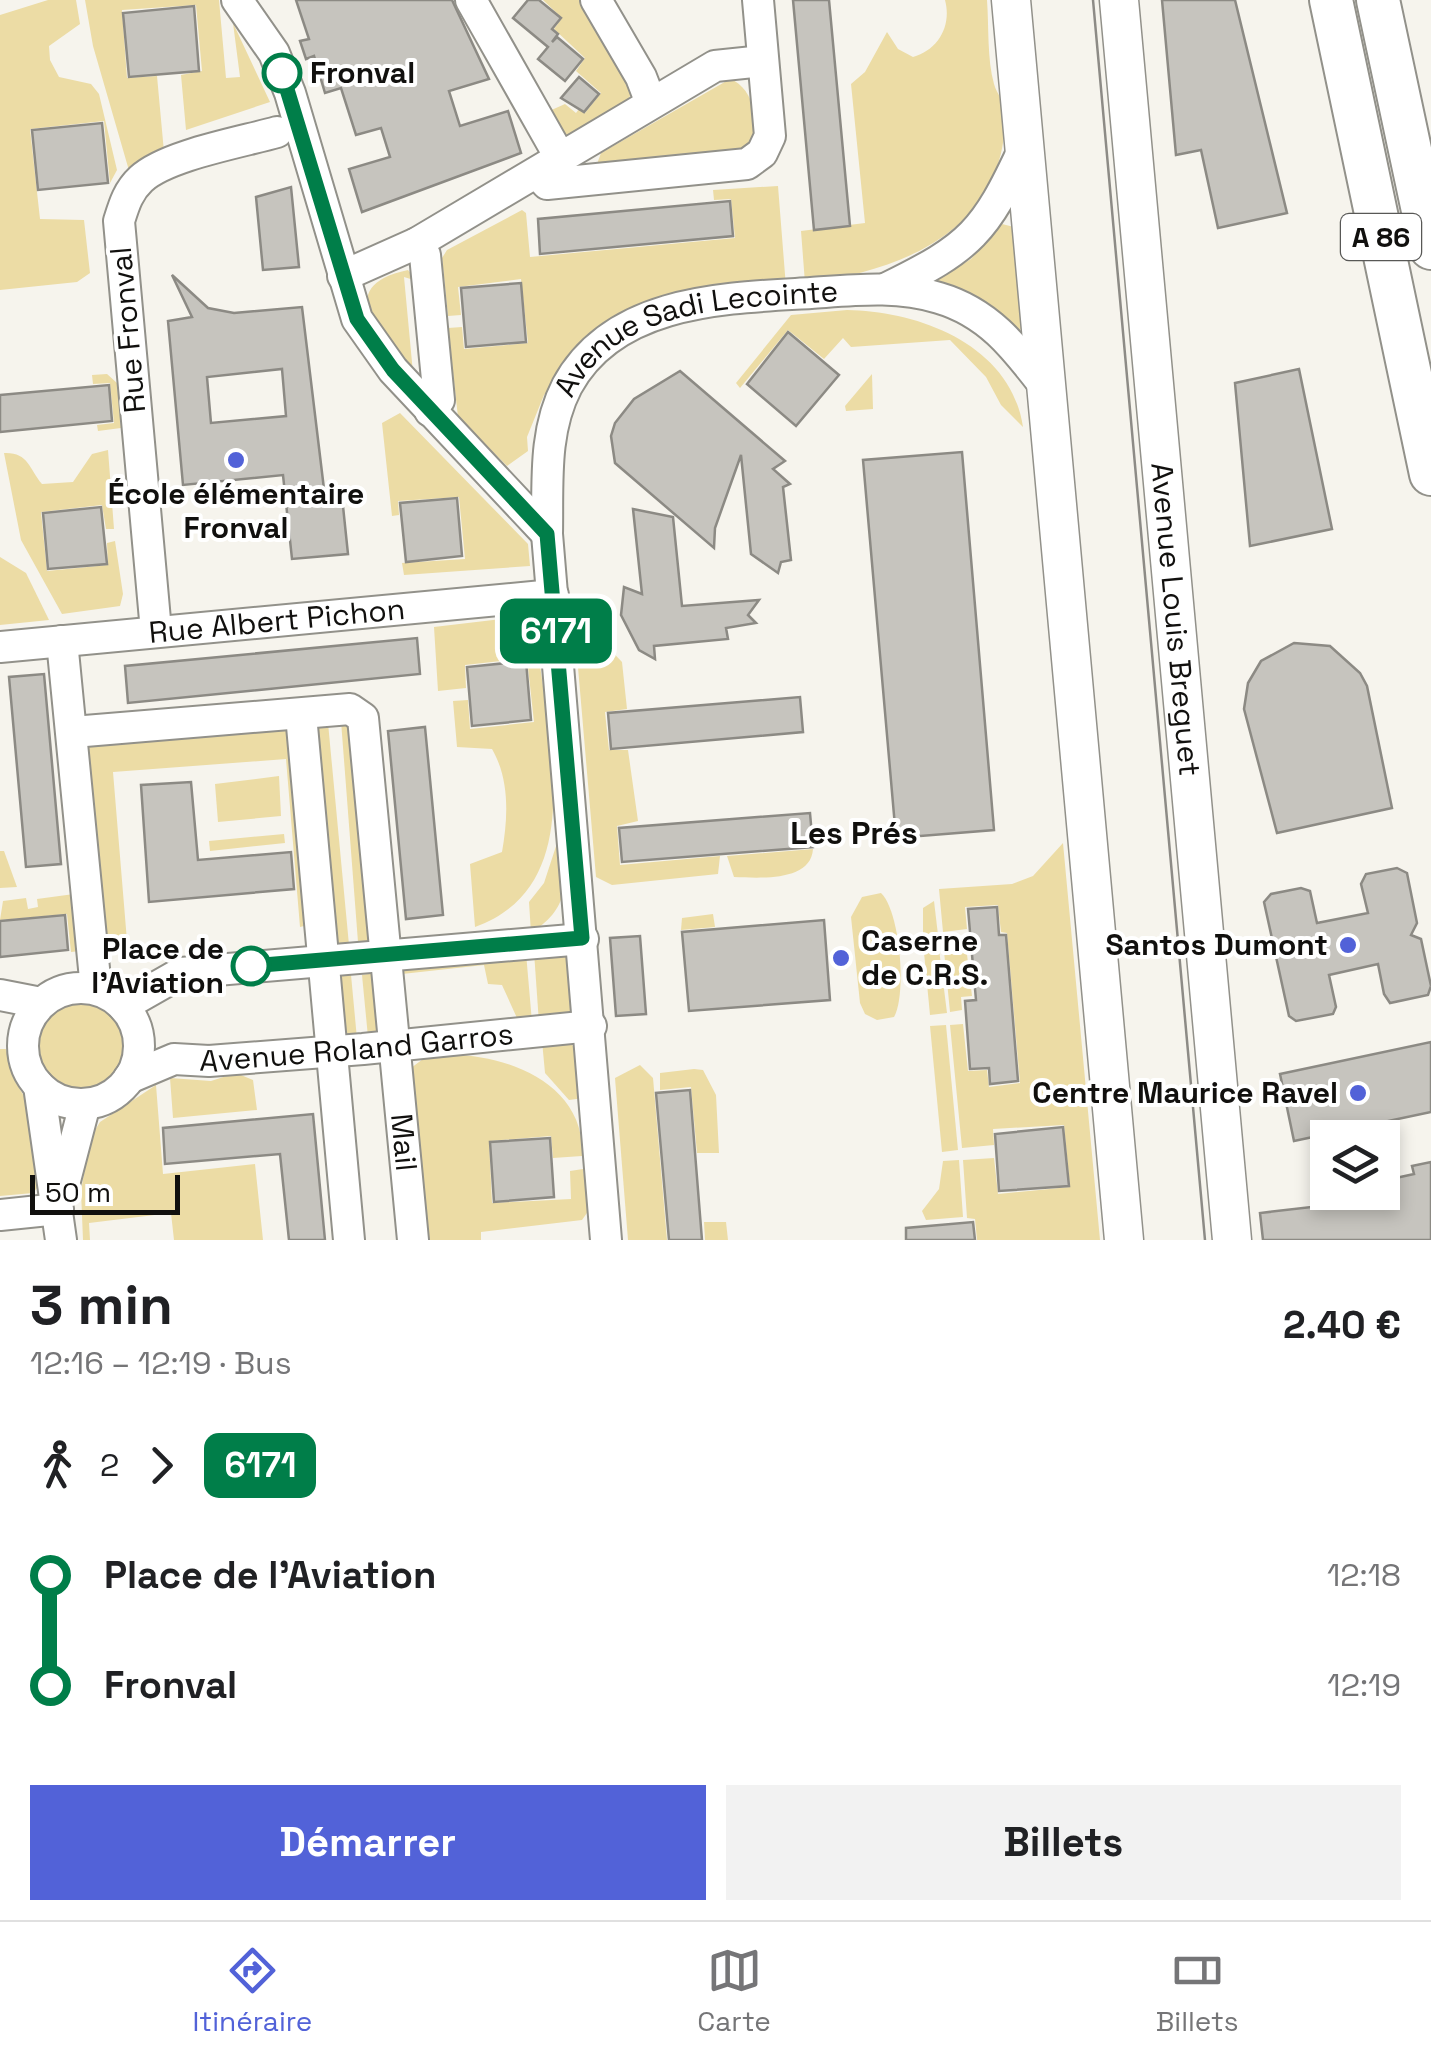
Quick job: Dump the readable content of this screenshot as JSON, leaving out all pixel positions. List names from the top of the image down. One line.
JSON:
{"streets":{"highway":["A 86"],"main road":["Avenue Louis Breguet"],"street":["Rue Fronval","Avenue Sadi Lecointe","Rue Albert Pichon","Avenue Roland Garros","Mail"]},"crossings":[["Rue Fronval","Rue Albert Pichon"],["Avenue Sadi Lecointe","Rue Albert Pichon"],["Avenue Sadi Lecointe","Avenue Roland Garros"],["Avenue Roland Garros","Mail"]],"districts":["Les Prés"],"places":["Fronval","École élémentaire Fronval","Santos Dumont","Caserne de C.R.S.","Place de l'Aviation","Centre Maurice Ravel"],"lines":["bus line 6171"],"scale_bar":"50 m","page":{"on_map":"6171","scale":"50 m","heading":["3 min","12:16 – 12:19 · Bus","2.40 €"],"legs":["2","6171"],"list":[{"name":"Place de l'Aviation","value":"12:18"},{"name":"Fronval","value":"12:19"}],"buttons":["Démarrer","Billets"],"tabs":["Itinéraire","Carte","Billets"]}}
